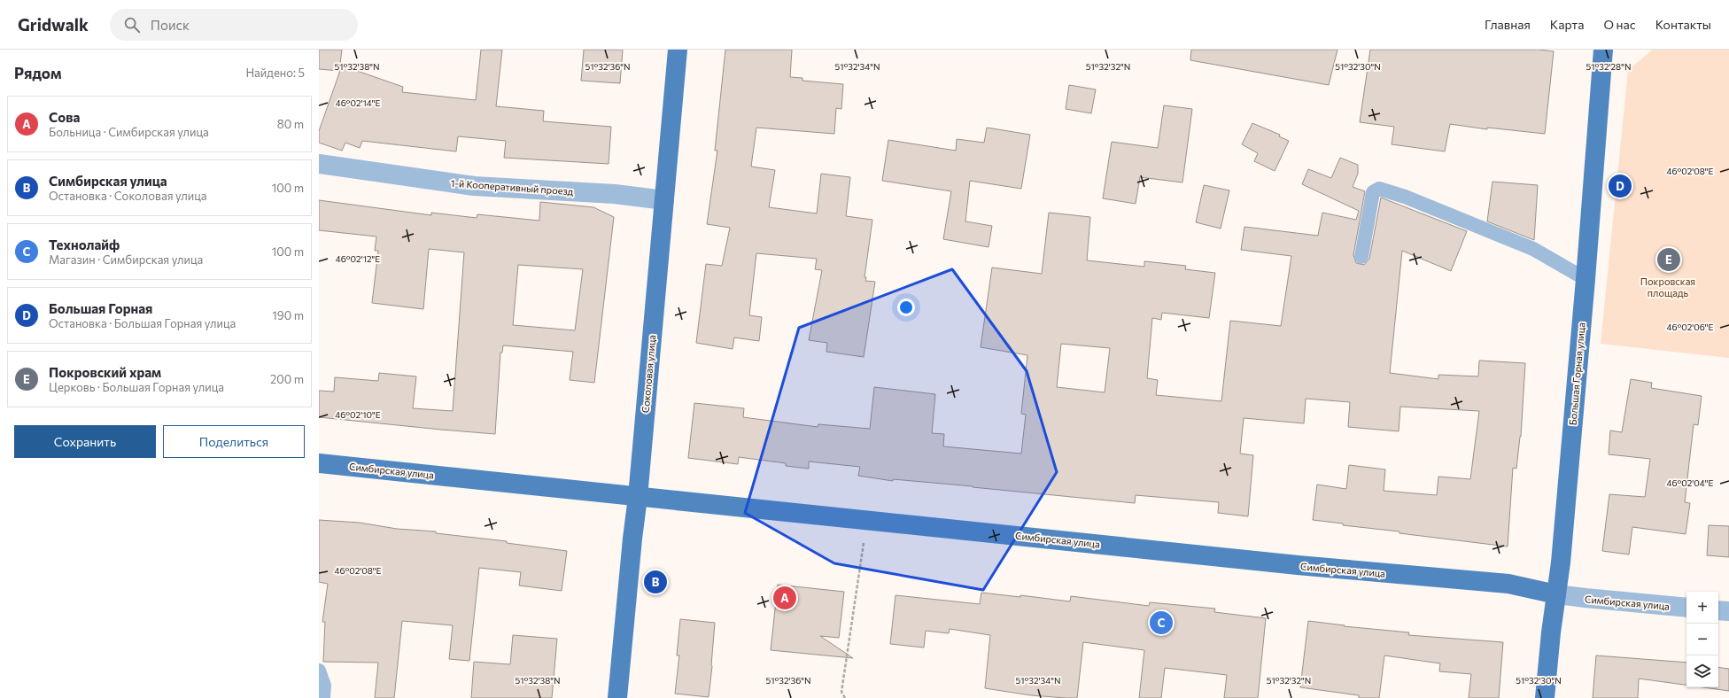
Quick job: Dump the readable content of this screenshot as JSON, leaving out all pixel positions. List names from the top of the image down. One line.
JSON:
{"streets":{"main road":["Соколовая улица","Большая Горная улица","Симбирская улица"],"street":["1-й Кооперативный проезд"]},"crossings":[["1-й Кооперативный проезд","Соколовая улица"],["Соколовая улица","Симбирская улица"],["Большая Горная улица","Симбирская улица"]],"parks":["Покровская площадь"],"page":{"header":"Gridwalk","search":"Поиск","nav":["Главная","Карта","О нас","Контакты"],"heading":["Рядом","Найдено: 5"],"list":[{"mark":"A","name":"Сова","note":"Больница · Симбирская улица","value":"80 m"},{"mark":"B","name":"Симбирская улица","note":"Остановка · Соколовая улица","value":"100 m"},{"mark":"C","name":"Технолайф","note":"Магазин · Симбирская улица","value":"100 m"},{"mark":"D","name":"Большая Горная","note":"Остановка · Большая Горная улица","value":"190 m"},{"mark":"E","name":"Покровский храм","note":"Церковь · Большая Горная улица","value":"200 m"}],"pins":["D","E","B","A","C"],"buttons":["Сохранить","Поделиться"],"map_buttons":["+","−"]},"coordinates":["51°32'38\"N","51°32'36\"N","51°32'34\"N","51°32'32\"N","51°32'30\"N","51°32'28\"N","46°02'14\"E","46°02'08\"E","46°02'12\"E","46°02'06\"E","46°02'10\"E","46°02'04\"E"]}
